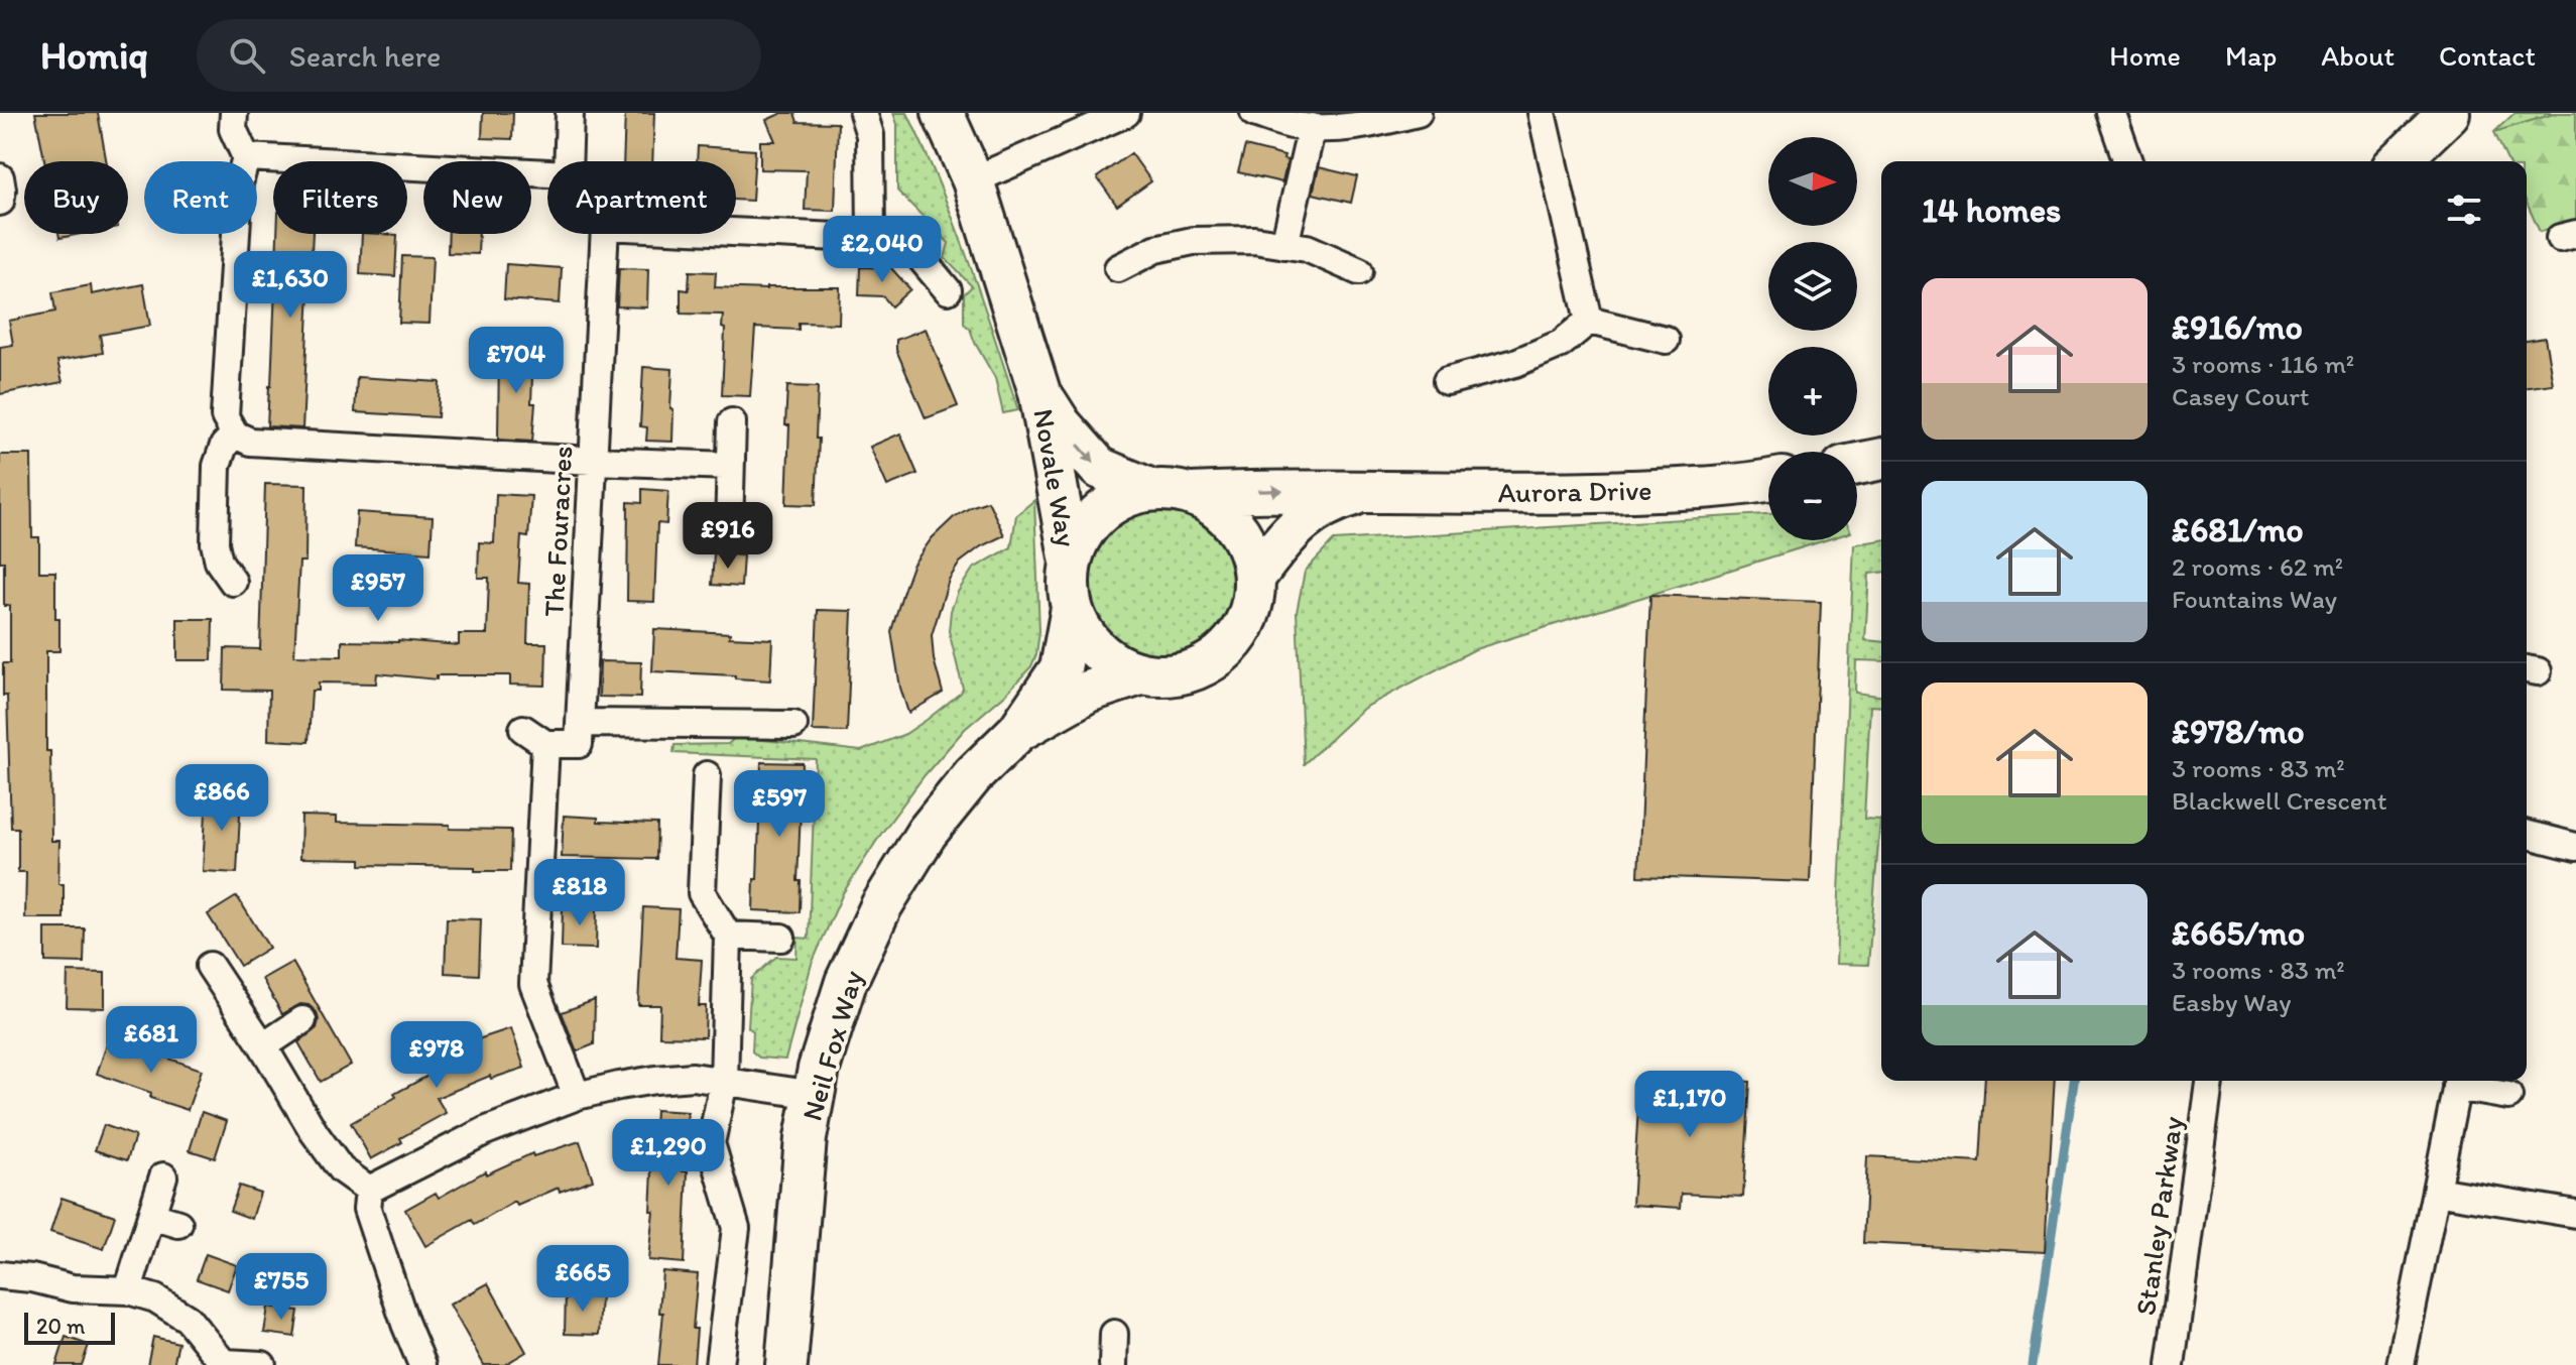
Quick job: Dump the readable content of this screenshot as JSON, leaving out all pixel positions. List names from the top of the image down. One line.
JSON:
{"streets":{"main road":["Novale Way","Aurora Drive","Neil Fox Way"],"street":["The Fouracres","Stanley Parkway"]},"crossings":[["Novale Way","Aurora Drive"],["Novale Way","Neil Fox Way"],["Aurora Drive","Neil Fox Way"]],"scale_bar":"20 m","north":"right","page":{"header":"Homiq","search":"Search here","nav":["Home","Map","About","Contact"],"map_buttons":["+","−"],"chip":["Buy","Rent","Filters","New","Apartment"],"heading":"14 homes","price":["£2,040","£1,630","£704","£916","£957","£866","£597","£818","£681","£978","£1,170","£1,290","£665","£755"],"list":[{"name":"£916/mo","note":"3 rooms · 116 m² · Casey Court"},{"name":"£681/mo","note":"2 rooms · 62 m² · Fountains Way"},{"name":"£978/mo","note":"3 rooms · 83 m² · Blackwell Crescent"},{"name":"£665/mo","note":"3 rooms · 83 m² · Easby Way"}],"scale":"20 m"}}
